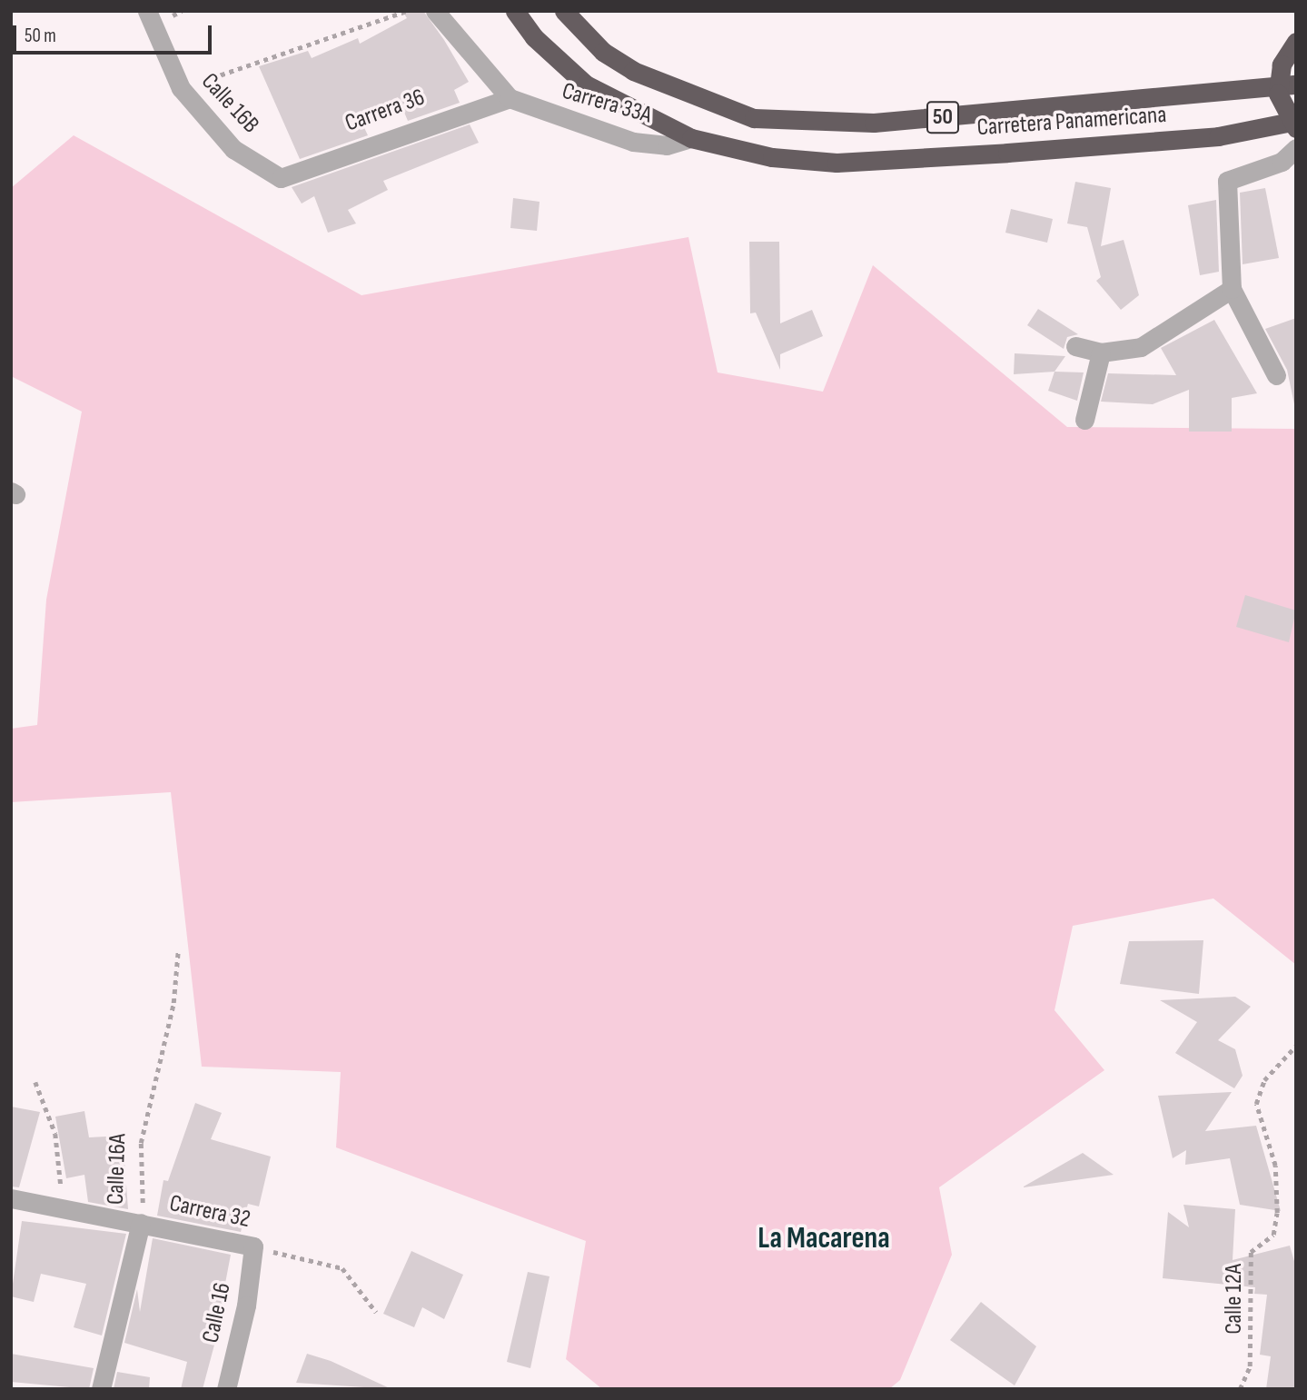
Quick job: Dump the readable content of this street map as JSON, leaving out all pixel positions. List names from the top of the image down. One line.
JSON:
{"streets":{"highway":["50","Carretera Panamericana"],"street":["Calle 16B","Carrera 33A","Carrera 36","Calle 16A","Carrera 32","Calle 16"],"path":["Calle 12A"]},"crossings":[["Calle 16B","Carrera 36"],["Carrera 33A","Carrera 36"],["Carrera 33A","Carretera Panamericana"],["Calle 16A","Carrera 32"],["Carrera 32","Calle 16"]],"districts":["La Macarena"],"scale_bar":"50 m"}
